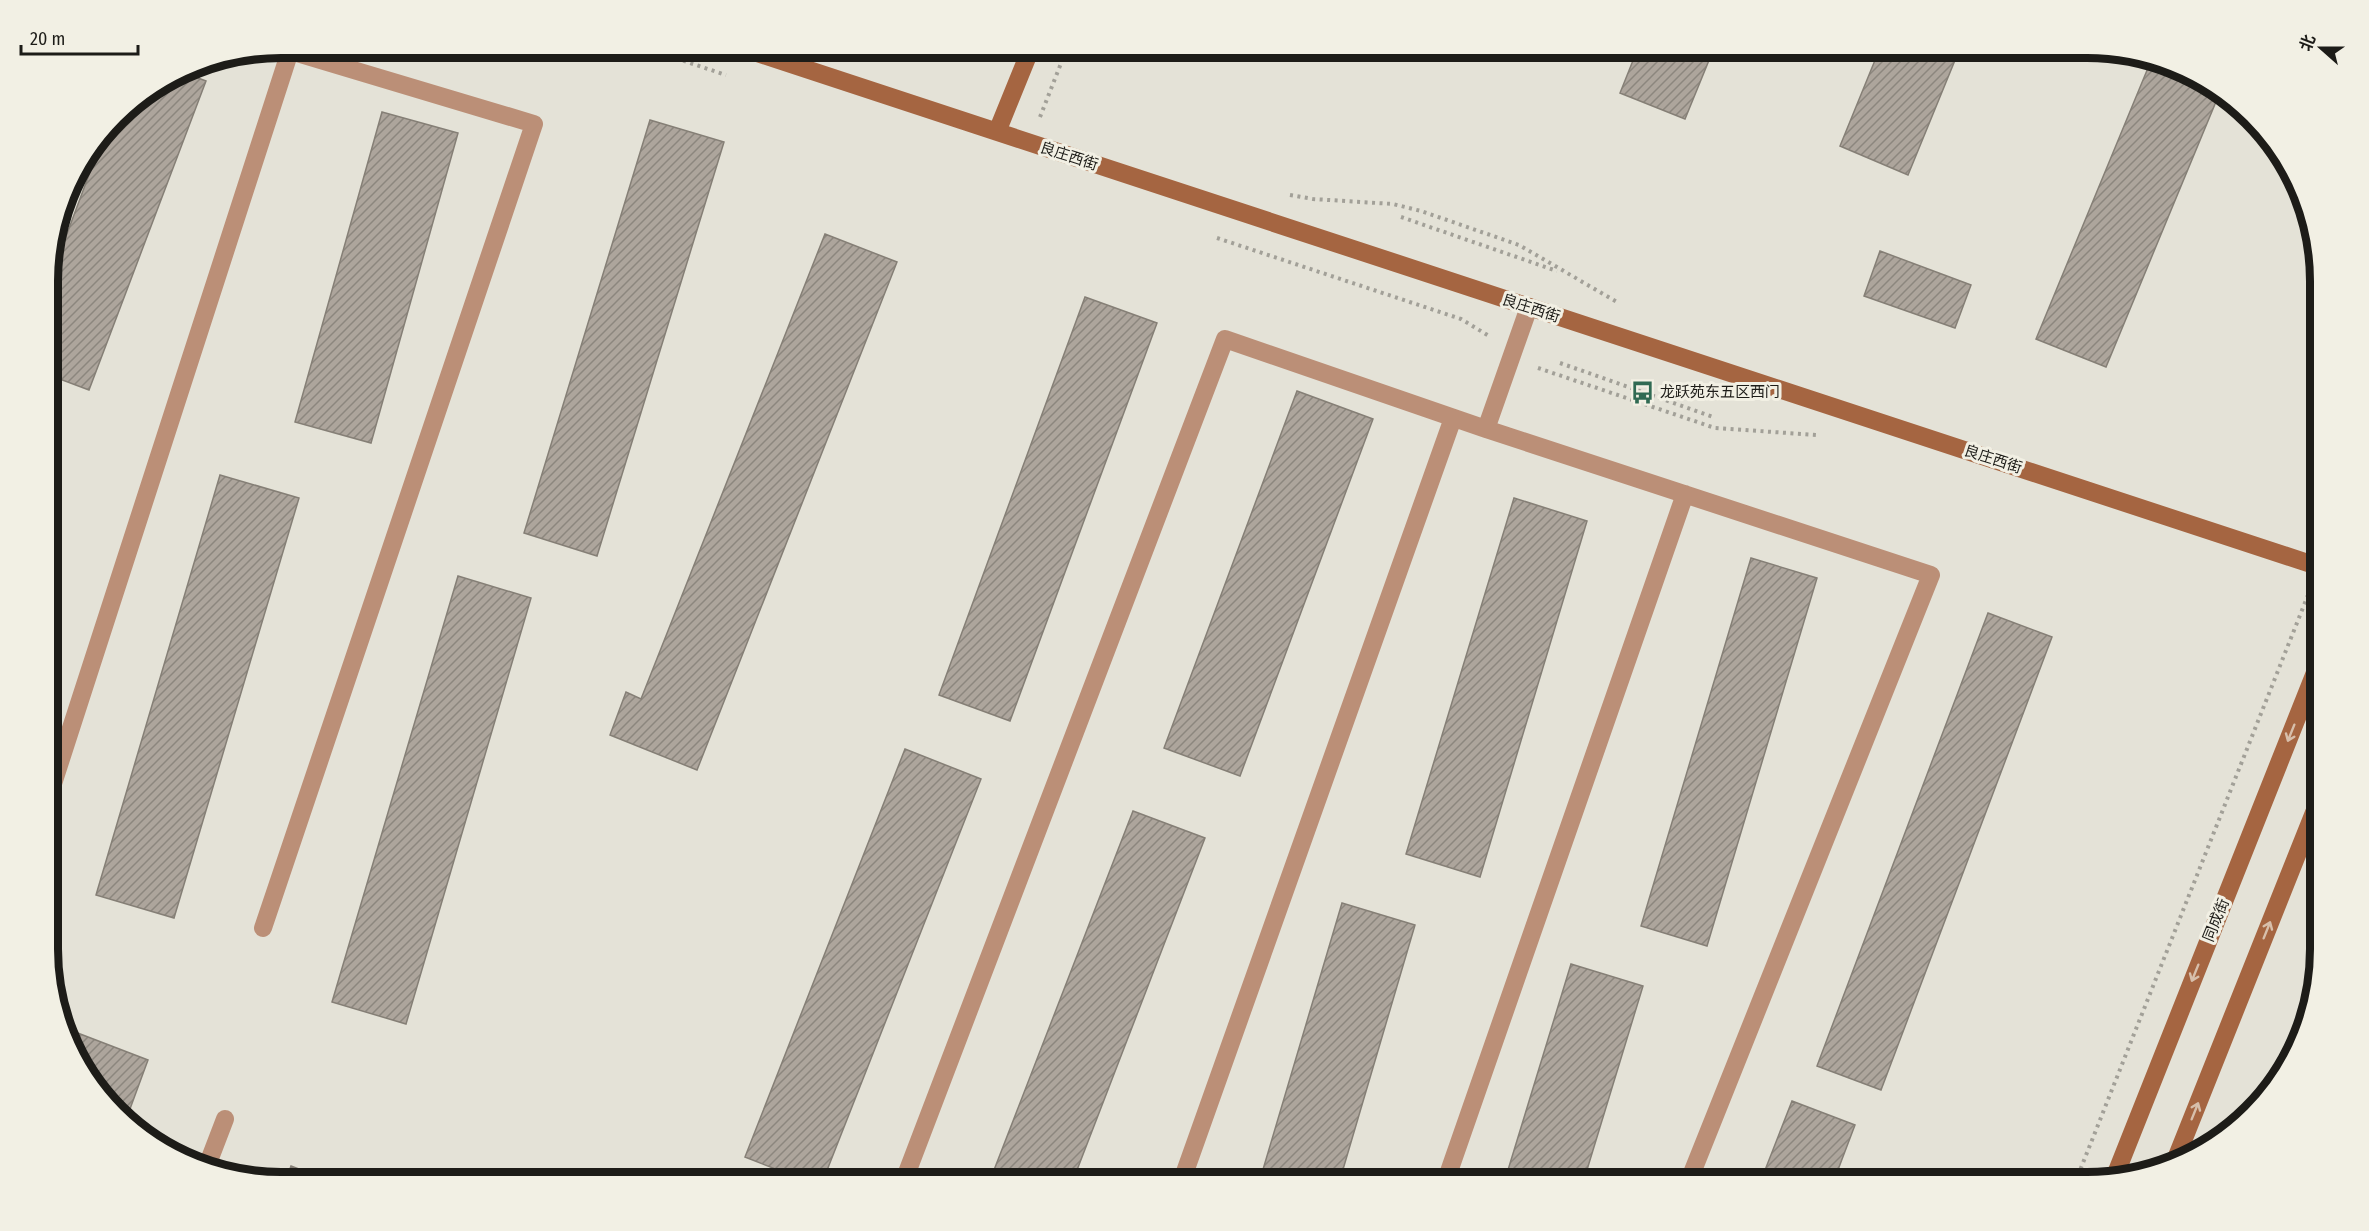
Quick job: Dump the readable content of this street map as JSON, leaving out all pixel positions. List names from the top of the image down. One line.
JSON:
{"streets":{"street":["良庄西街","同成街"]},"places":{"bus stop":["龙跃苑东五区西门"]},"scale_bar":"20 m","north":"left"}
